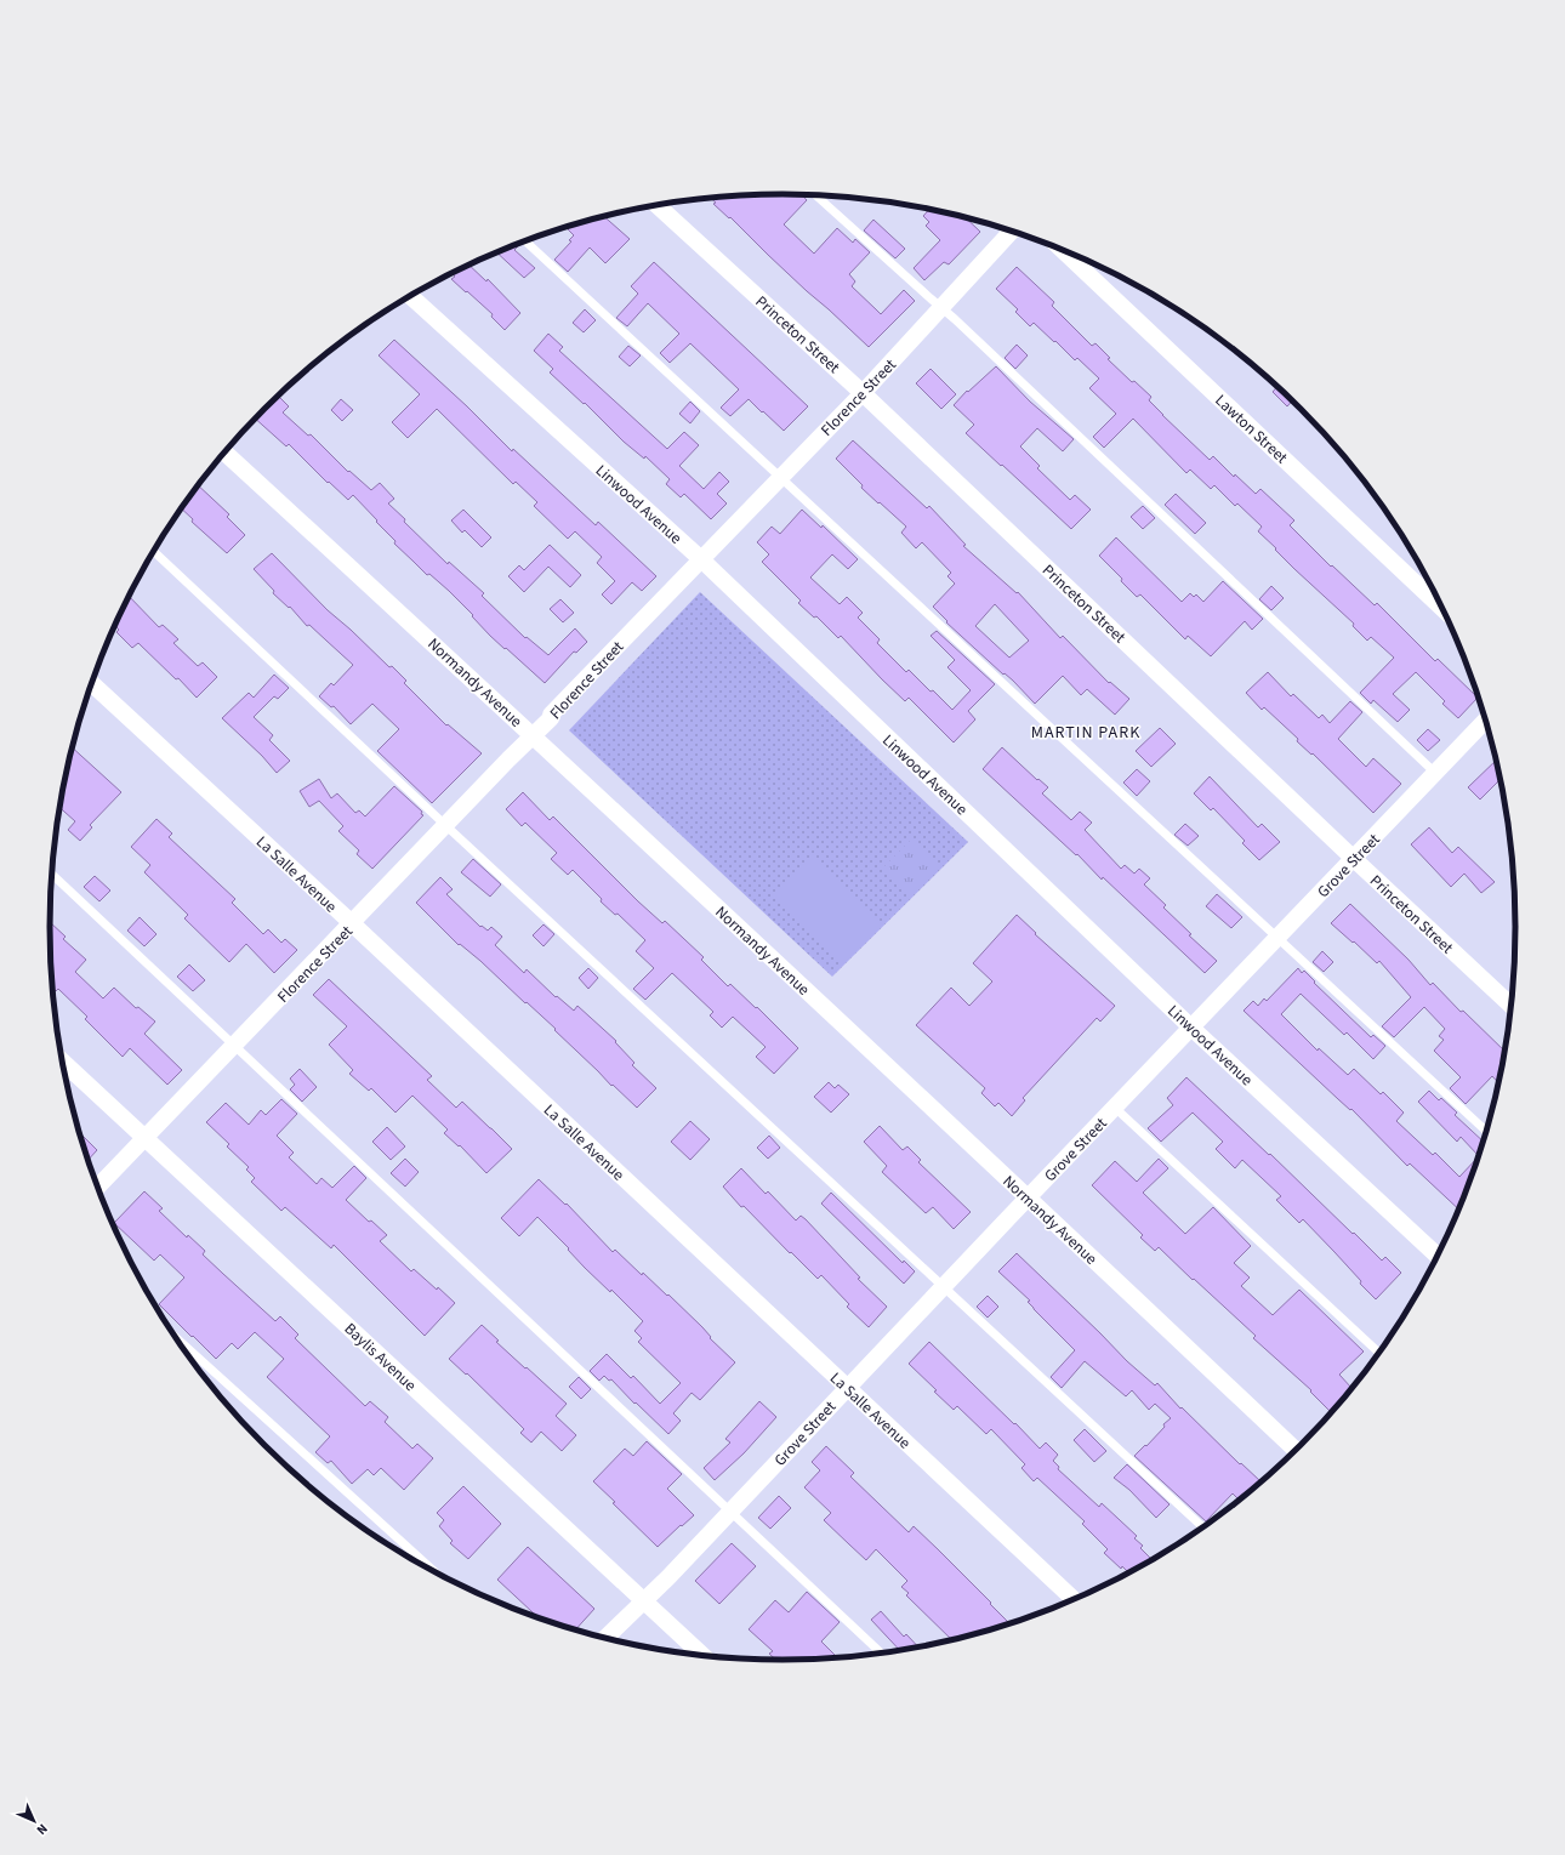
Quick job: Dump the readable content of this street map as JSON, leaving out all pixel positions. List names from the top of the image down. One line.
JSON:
{"streets":{"street":["Princeton Street","Florence Street","Lawton Street","Linwood Avenue","Normandy Avenue","Grove Street","La Salle Avenue","Baylis Avenue"]},"crossings":[["Princeton Street","Florence Street"],["Princeton Street","Grove Street"],["Florence Street","Linwood Avenue"],["Florence Street","Normandy Avenue"],["Florence Street","La Salle Avenue"],["Florence Street","Baylis Avenue"],["Linwood Avenue","Grove Street"],["Normandy Avenue","Grove Street"],["Grove Street","La Salle Avenue"],["Grove Street","Baylis Avenue"]],"districts":["MARTIN PARK"],"north":"bottom right"}
